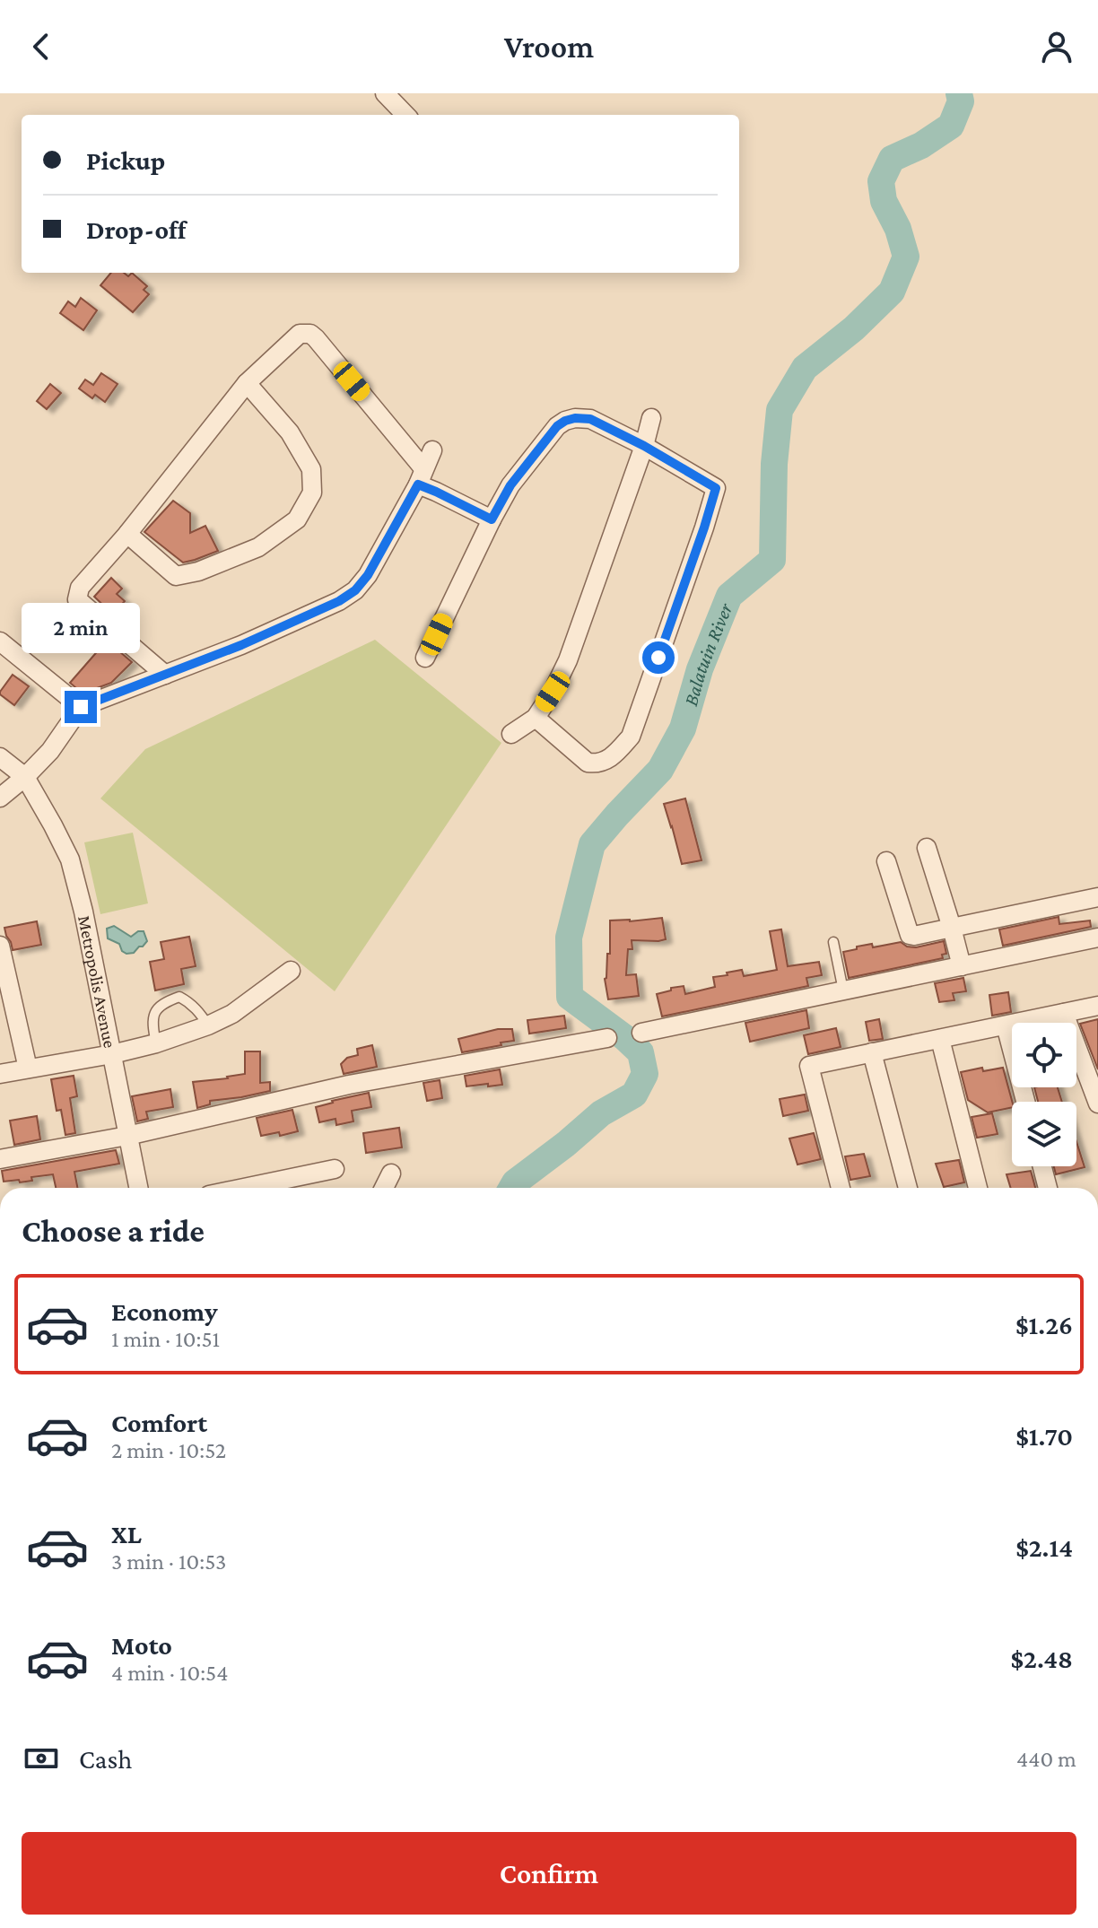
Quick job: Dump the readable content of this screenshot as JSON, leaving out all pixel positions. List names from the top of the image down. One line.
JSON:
{"streets":{"street":["Metropolis Avenue"]},"water":["Balatuin River"],"page":{"header":"Vroom","banner":["Pickup","Drop-off"],"bubble":"2 min","heading":"Choose a ride","list":[{"name":"Economy","note":"1 min · 10:51","value":"$1.26"},{"name":"Comfort","note":"2 min · 10:52","value":"$1.70"},{"name":"XL","note":"3 min · 10:53","value":"$2.14"},{"name":"Moto","note":"4 min · 10:54","value":"$2.48"}],"pay":["Cash","440 m"],"buttons":"Confirm"}}
